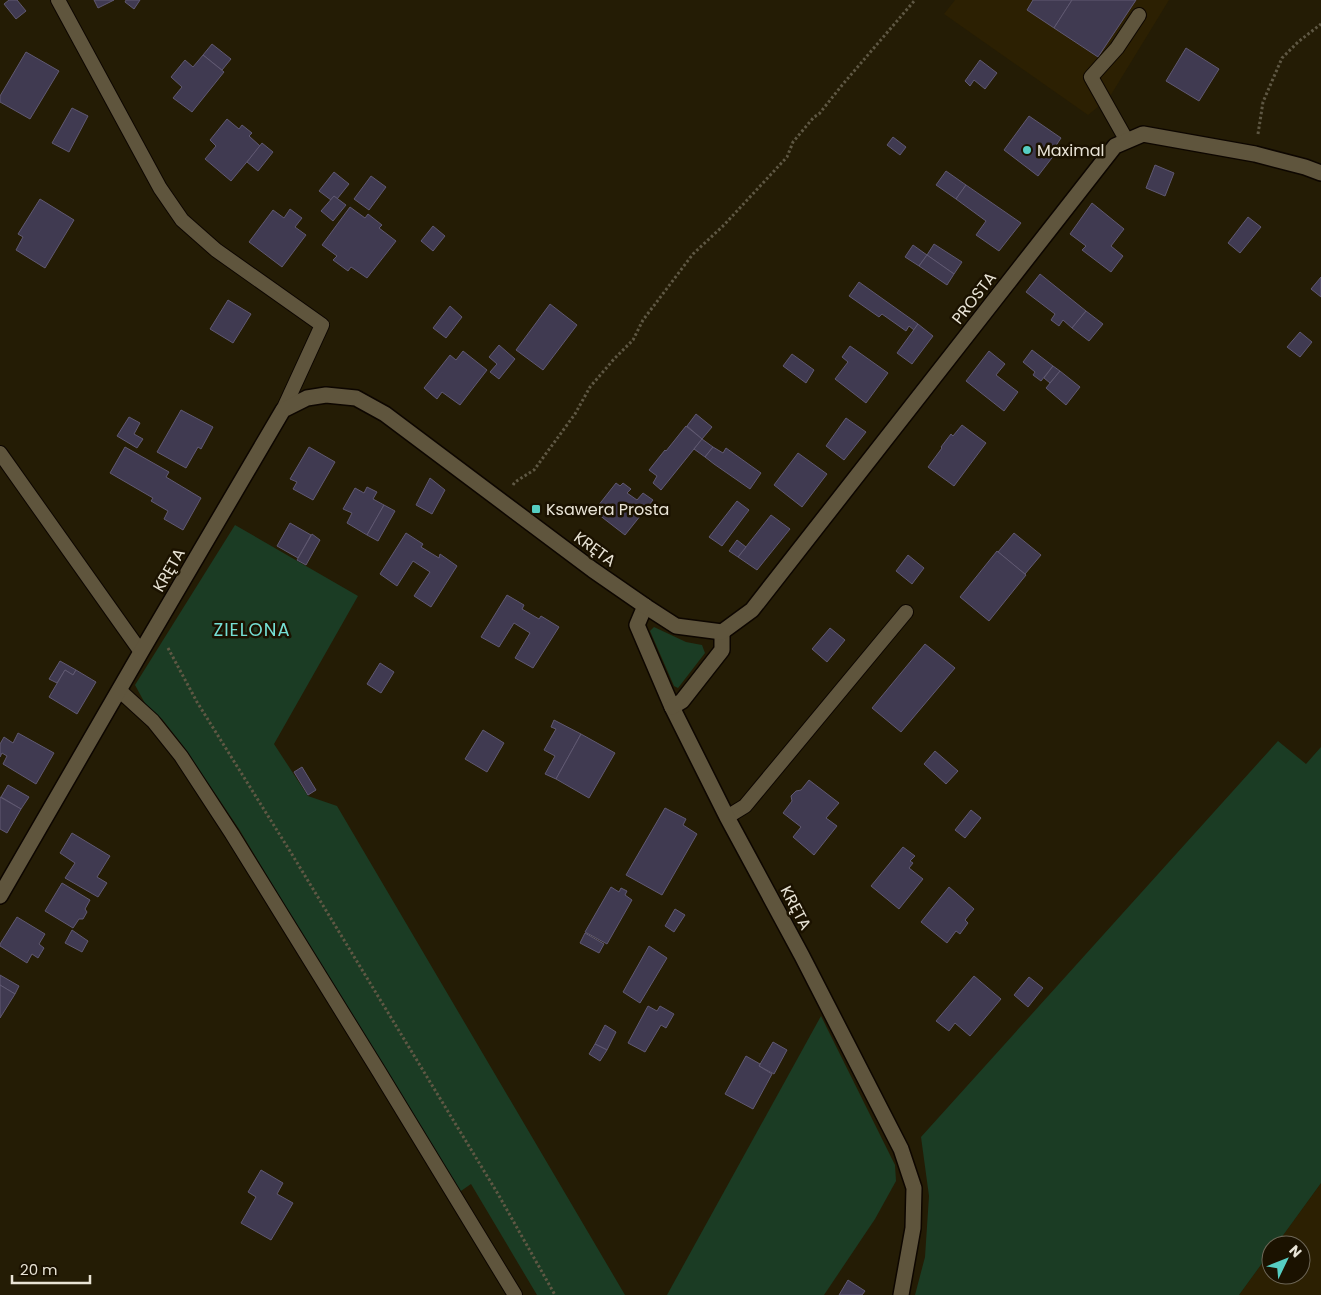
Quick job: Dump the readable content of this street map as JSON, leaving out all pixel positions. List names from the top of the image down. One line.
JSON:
{"streets":{"street":["PROSTA","KRĘTA"]},"districts":["ZIELONA"],"places":{"other":["Maximal"],"transit":["Ksawera Prosta"]},"scale_bar":"20 m","north":"top right"}
